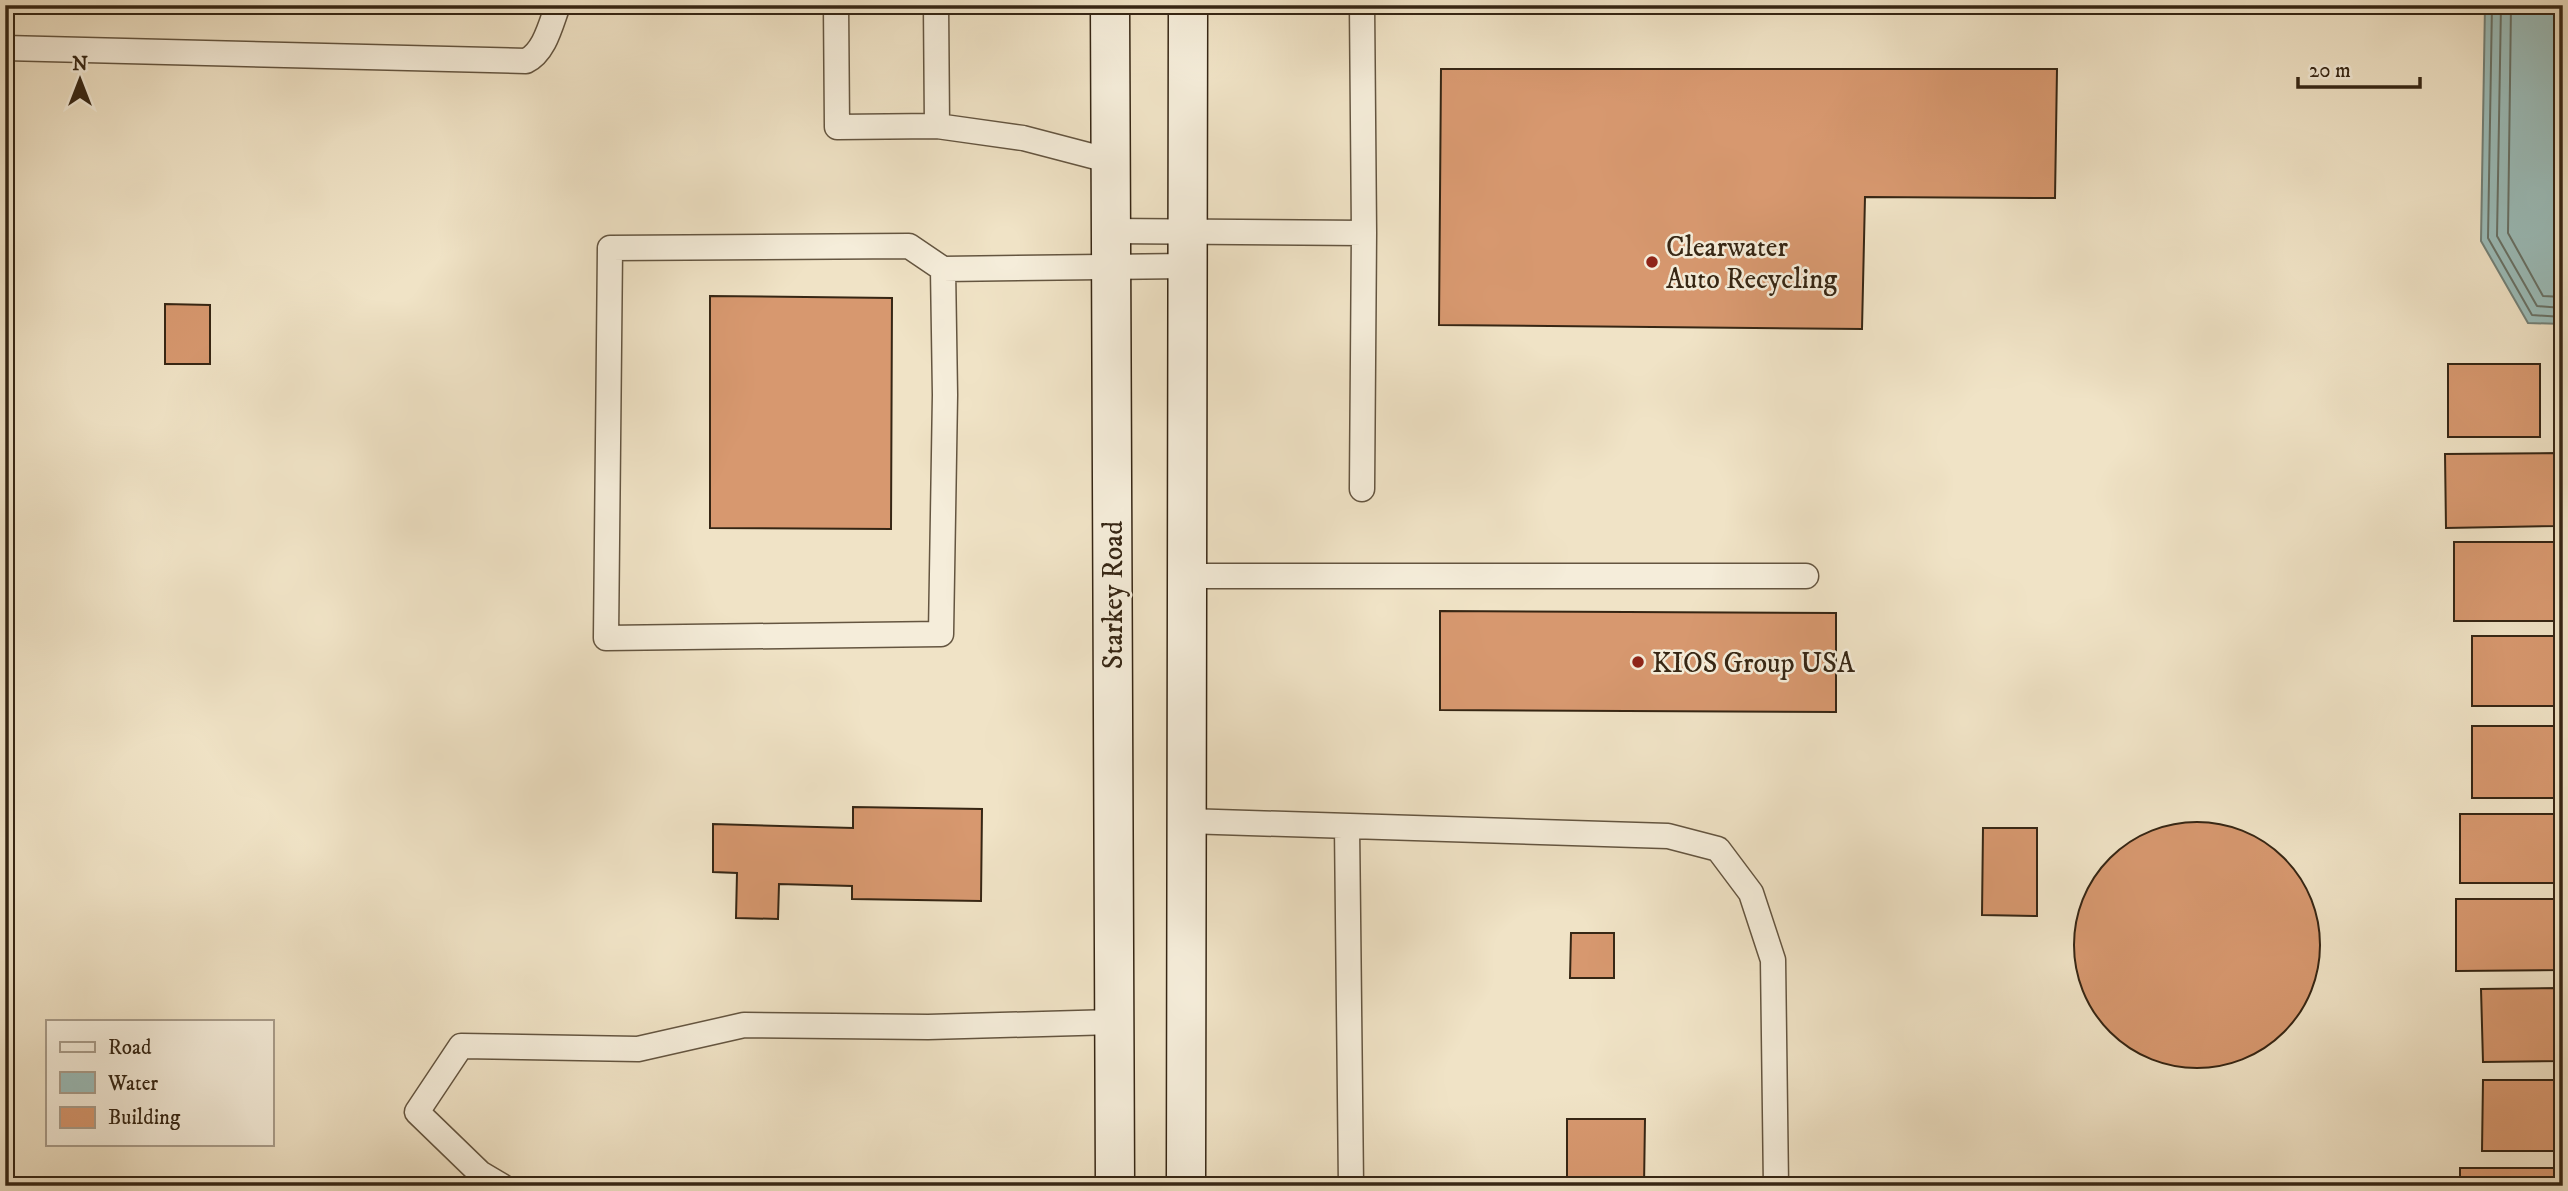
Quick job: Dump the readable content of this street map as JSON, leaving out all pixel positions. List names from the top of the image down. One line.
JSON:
{"streets":{"main road":["Starkey Road"]},"places":["Clearwater Auto Recycling","KIOS Group USA"],"legend":["Road","Water","Building"],"scale_bar":"20 m","north":"top"}
